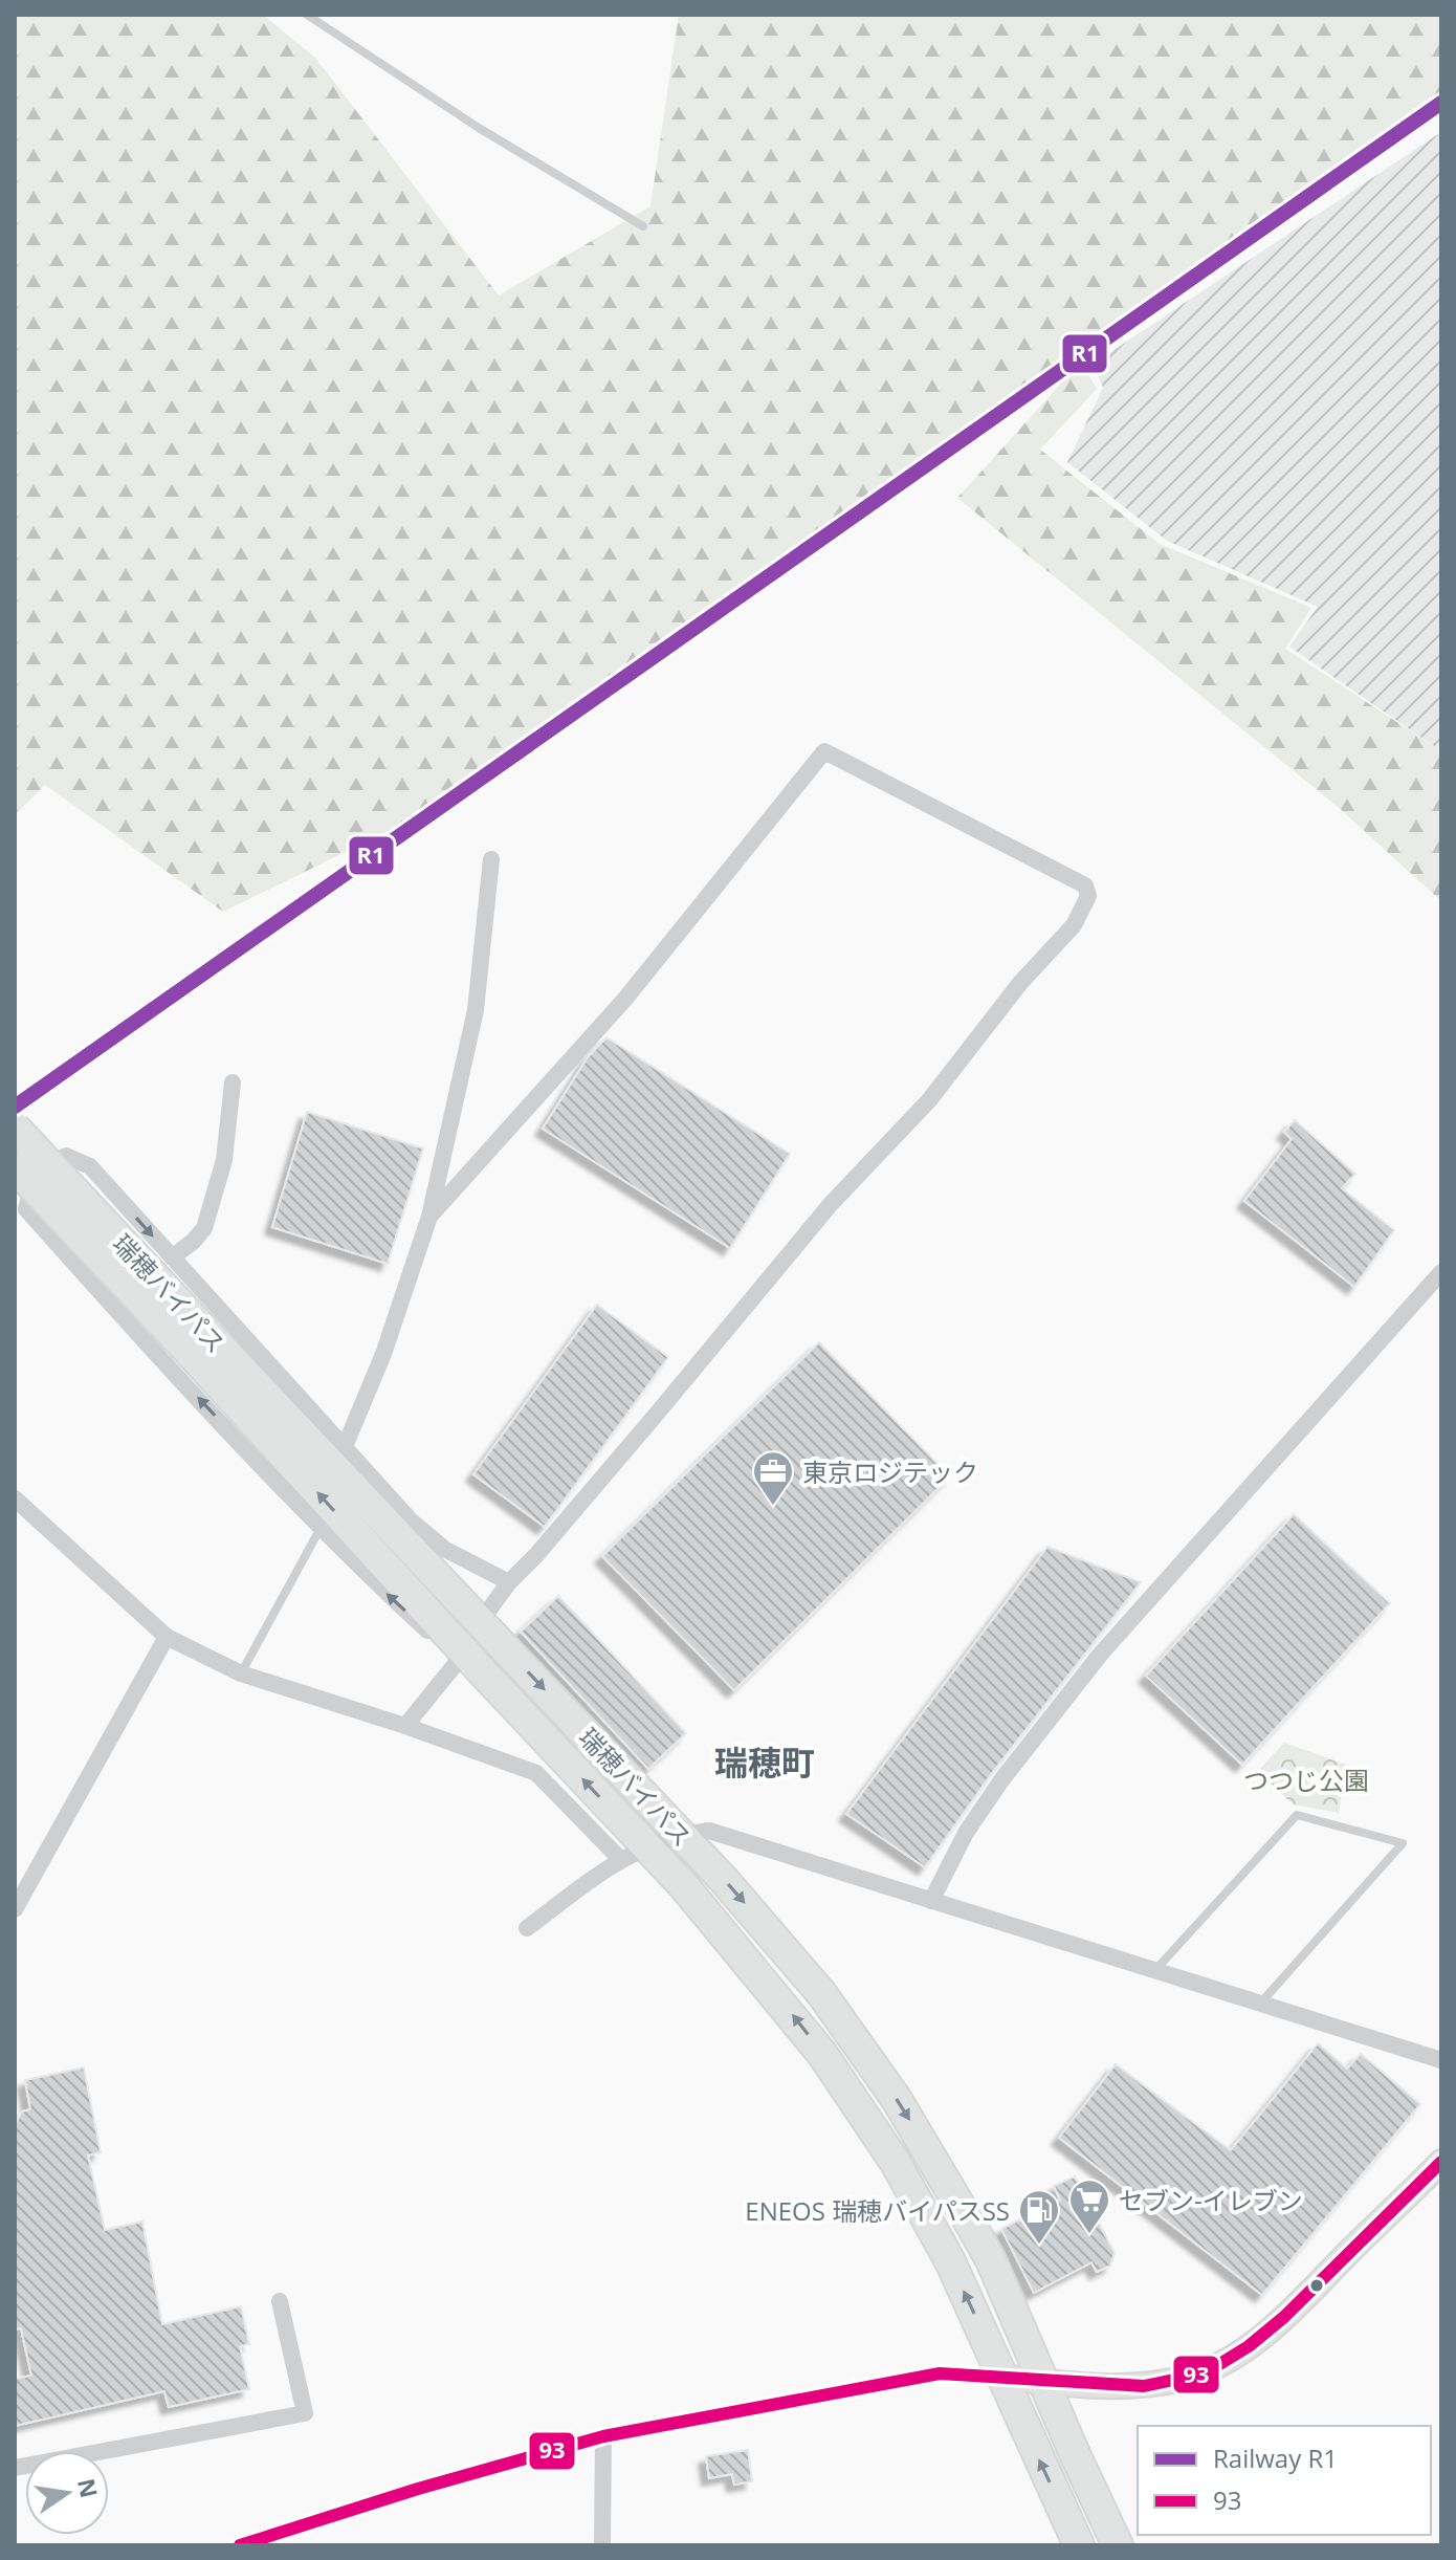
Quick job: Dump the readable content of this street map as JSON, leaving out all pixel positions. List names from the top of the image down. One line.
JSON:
{"streets":{"highway":["瑞穂バイパス"]},"districts":["瑞穂町"],"parks":["つつじ公園"],"places":{"office":["東京ロジテック"],"supermarket":["セブン-イレブン"],"fuel station":["ENEOS 瑞穂バイパスSS"]},"lines":["rail line R1","transit line 93"],"legend":["Railway R1","93"],"north":"right"}
